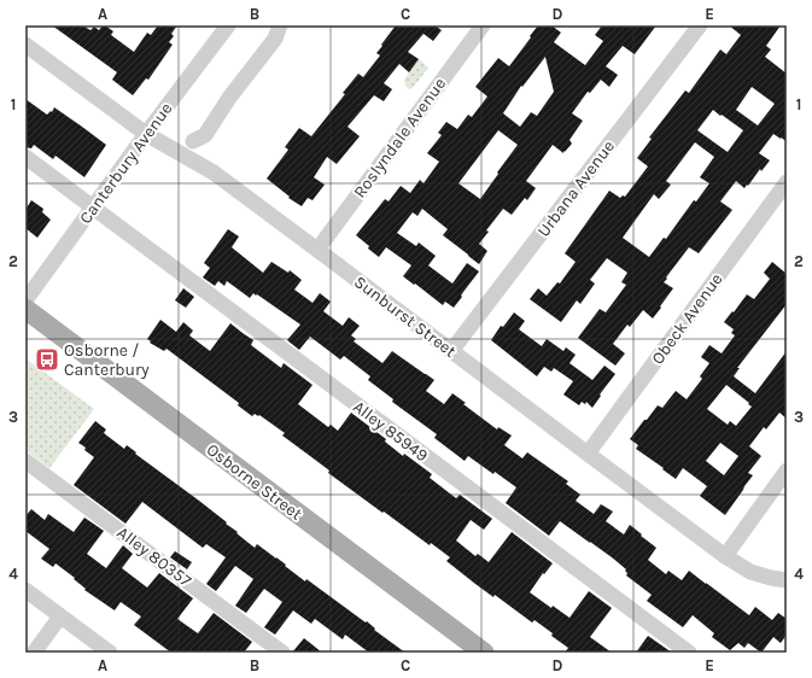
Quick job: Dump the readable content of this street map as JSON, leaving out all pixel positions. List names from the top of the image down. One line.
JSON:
{"streets":{"main road":["Osborne Street"],"street":["Roslyndale Avenue","Canterbury Avenue","Urbana Avenue","Sunburst Street","Obeck Avenue","Alley 85949","Alley 80357"]},"crossings":[["Roslyndale Avenue","Sunburst Street"],["Canterbury Avenue","Sunburst Street"],["Canterbury Avenue","Alley 85949"],["Urbana Avenue","Sunburst Street"],["Sunburst Street","Obeck Avenue"]],"places":{"bus stop":["Osborne / Canterbury"]},"grid":{"columns":["A","B","C","D","E"],"rows":["1","2","3","4"]}}
